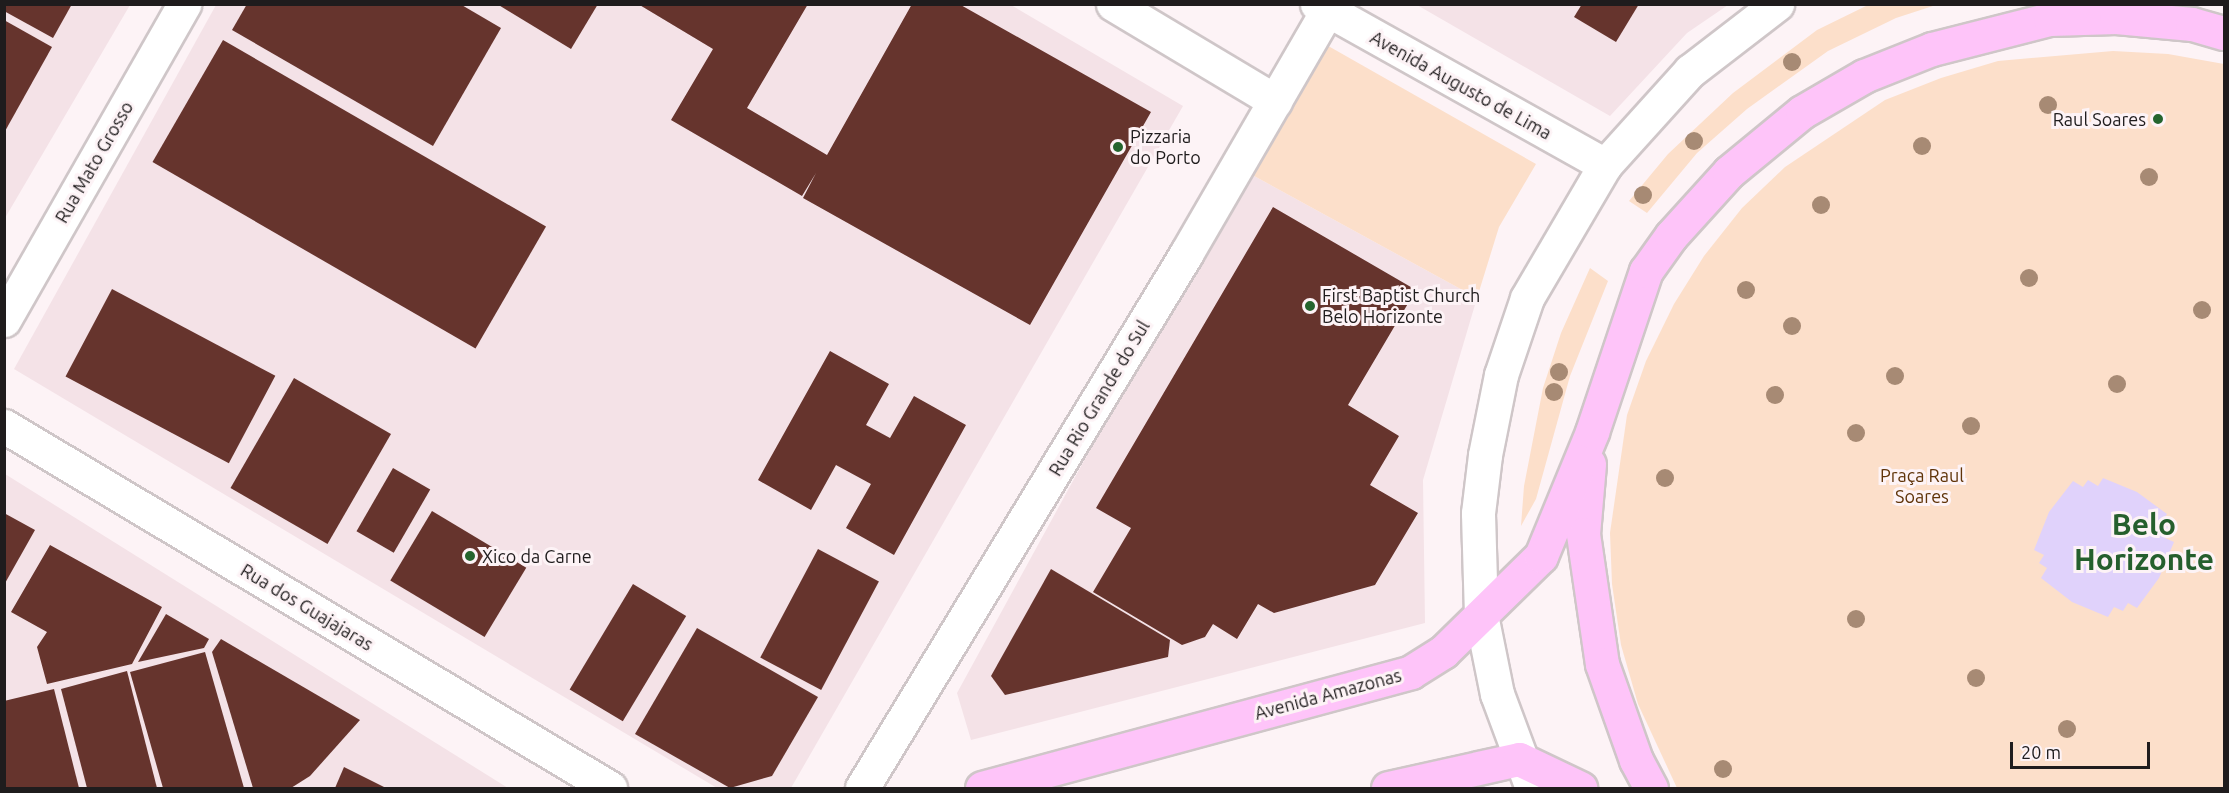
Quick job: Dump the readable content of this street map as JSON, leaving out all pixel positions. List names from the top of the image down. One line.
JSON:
{"streets":{"main road":["Avenida Amazonas"],"street":["Avenida Augusto de Lima","Rua Mato Grosso","Rua Rio Grande do Sul","Rua dos Guajajaras"]},"crossings":[["Avenida Augusto de Lima","Rua Rio Grande do Sul"]],"districts":["Belo Horizonte"],"parks":["Praça Raul Soares"],"places":["Raul Soares","Pizzaria do Porto","First Baptist Church Belo Horizonte","Xico da Carne"],"scale_bar":"20 m"}
